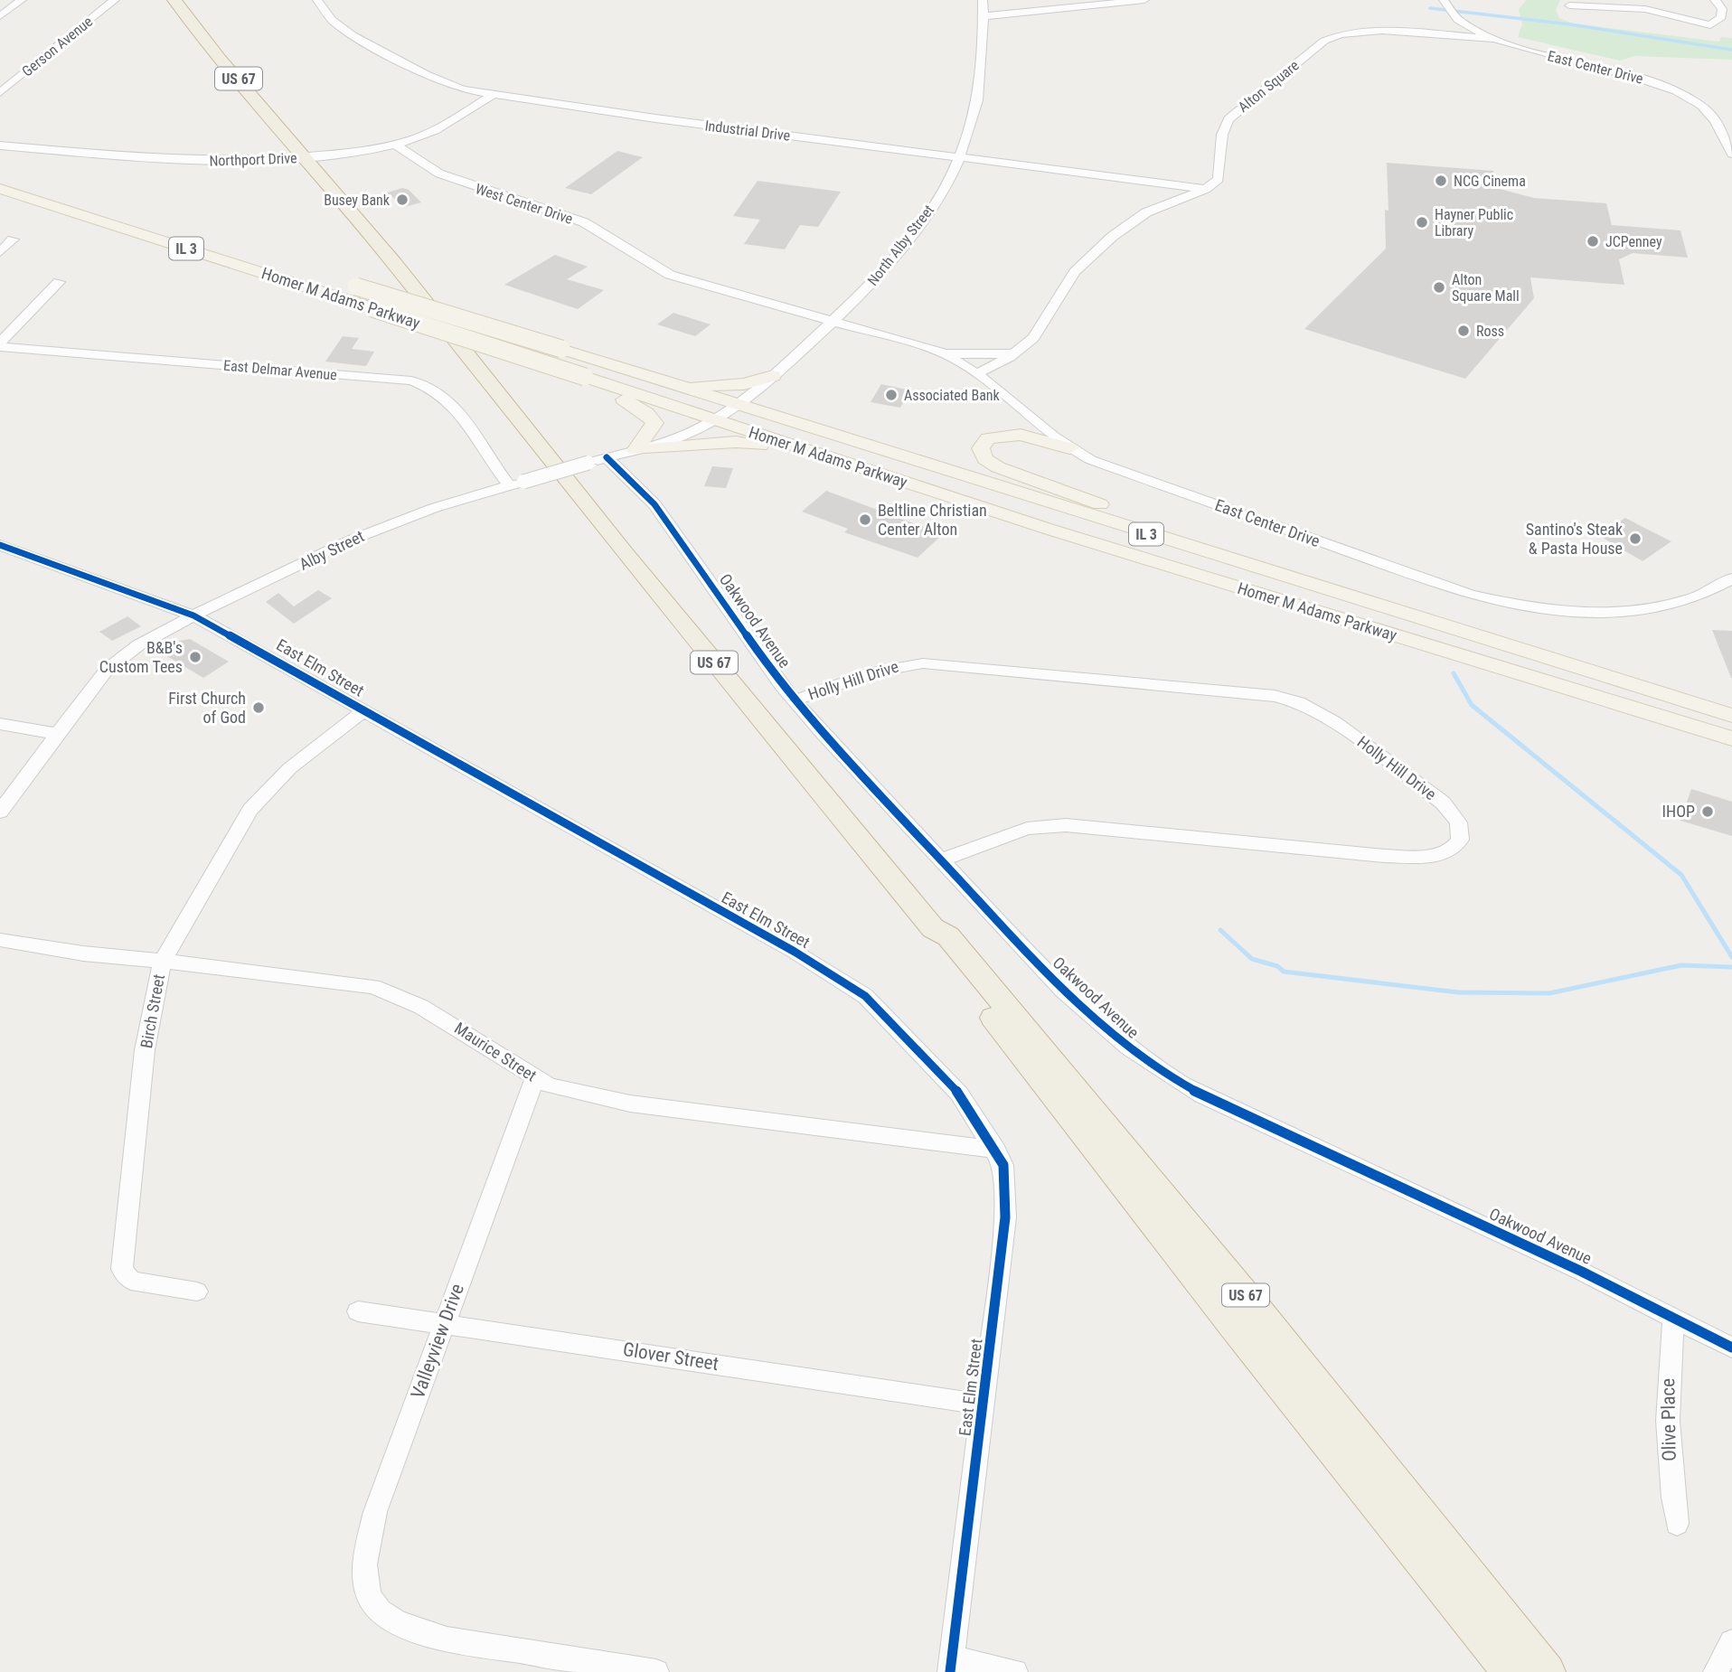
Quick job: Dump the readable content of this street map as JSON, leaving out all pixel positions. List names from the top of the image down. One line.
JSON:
{"streets":{"highway":["US 67"],"main road":["IL 3","Homer M Adams Parkway"],"street":["Gerson Avenue","East Center Drive","Alton Square","Industrial Drive","Northport Drive","West Center Drive","North Alby Street","East Delmar Avenue","Alby Street","Oakwood Avenue","East Elm Street","Holly Hill Drive","Birch Street","Maurice Street","Valleyview Drive","Glover Street","Olive Place"]},"crossings":[["East Center Drive","Alton Square"],["East Center Drive","West Center Drive"],["East Center Drive","North Alby Street"],["US 67","Northport Drive"],["Alton Square","Industrial Drive"],["Industrial Drive","Northport Drive"],["Industrial Drive","North Alby Street"],["Northport Drive","West Center Drive"],["West Center Drive","North Alby Street"],["North Alby Street","Homer M Adams Parkway"],["North Alby Street","Alby Street"],["Homer M Adams Parkway","Alby Street"],["East Delmar Avenue","Alby Street"],["Alby Street","Oakwood Avenue"],["Alby Street","East Elm Street"],["Oakwood Avenue","Holly Hill Drive"],["Oakwood Avenue","Olive Place"],["East Elm Street","Birch Street"],["East Elm Street","Maurice Street"],["East Elm Street","Glover Street"],["Birch Street","Maurice Street"],["Maurice Street","Valleyview Drive"],["Valleyview Drive","Glover Street"]],"places":["NCG Cinema","Busey Bank","Hayner Public Library","JCPenney","Alton Square Mall","Ross","Associated Bank","Beltline Christian Center Alton","Santino's Steak & Pasta House","B&B's Custom Tees","First Church of God","IHOP"]}
